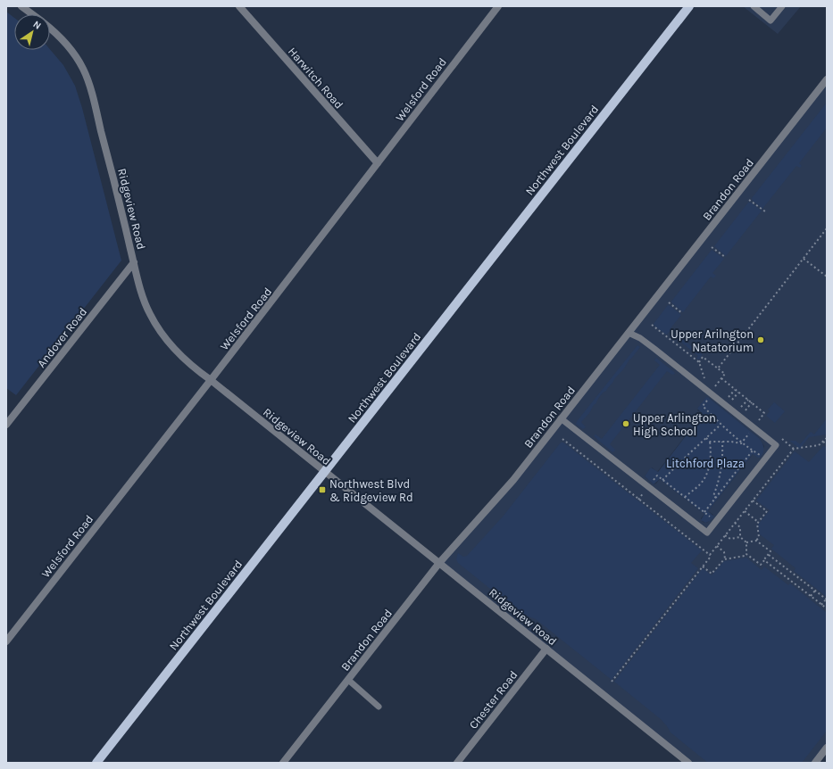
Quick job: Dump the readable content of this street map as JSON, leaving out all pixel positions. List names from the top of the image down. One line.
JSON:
{"streets":{"main road":["Northwest Boulevard"],"street":["Harwitch Road","Welsford Road","Brandon Road","Ridgeview Road","Andover Road","Chester Road"]},"crossings":[["Harwitch Road","Welsford Road"],["Welsford Road","Ridgeview Road"],["Northwest Boulevard","Ridgeview Road"],["Brandon Road","Ridgeview Road"],["Ridgeview Road","Andover Road"],["Ridgeview Road","Chester Road"]],"parks":["Litchford Plaza"],"places":{"other":["Upper Arilngton Natatorium","Upper Arlington High School"],"transit":["Northwest Blvd & Ridgeview Rd"]},"north":"top right"}
